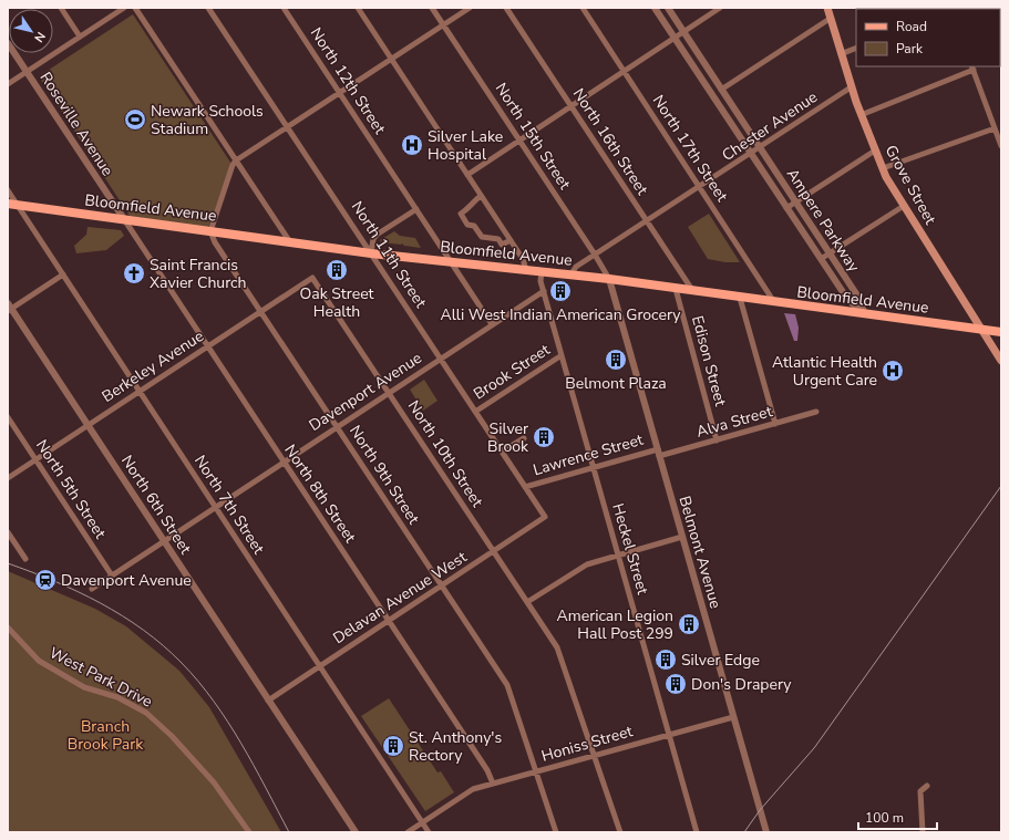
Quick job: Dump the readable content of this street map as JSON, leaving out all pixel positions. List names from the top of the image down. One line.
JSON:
{"streets":{"main road":["Grove Street","Bloomfield Avenue"],"street":["North 12th Street","Roseville Avenue","Chester Avenue","North 15th Street","North 16th Street","North 17th Street","Ampere Parkway","North 11th Street","Edison Street","Berkeley Avenue","Brook Street","Davenport Avenue","Alva Street","North 10th Street","Lawrence Street","North 9th Street","North 5th Street","North 8th Street","North 6th Street","North 7th Street","Heckel Street","Belmont Avenue","Delavan Avenue West","West Park Drive","Honiss Street"]},"crossings":[["North 12th Street","Bloomfield Avenue"],["North 12th Street","Davenport Avenue"],["Roseville Avenue","Bloomfield Avenue"],["Roseville Avenue","North 8th Street"],["Chester Avenue","North 15th Street"],["Chester Avenue","North 16th Street"],["Chester Avenue","North 17th Street"],["Chester Avenue","Grove Street"],["Chester Avenue","Bloomfield Avenue"],["Chester Avenue","Ampere Parkway"],["North 15th Street","Bloomfield Avenue"],["North 15th Street","Belmont Avenue"],["North 16th Street","Bloomfield Avenue"],["North 17th Street","Bloomfield Avenue"],["Grove Street","Bloomfield Avenue"],["Bloomfield Avenue","Ampere Parkway"],["Bloomfield Avenue","North 11th Street"],["Bloomfield Avenue","Edison Street"],["Bloomfield Avenue","North 9th Street"],["Bloomfield Avenue","North 8th Street"],["Bloomfield Avenue","North 7th Street"],["Bloomfield Avenue","Heckel Street"],["Bloomfield Avenue","Belmont Avenue"],["North 11th Street","Brook Street"],["North 11th Street","Davenport Avenue"],["North 11th Street","Lawrence Street"],["North 11th Street","Delavan Avenue West"],["Edison Street","Alva Street"],["Berkeley Avenue","North 10th Street"],["Berkeley Avenue","North 9th Street"],["Berkeley Avenue","North 5th Street"],["Berkeley Avenue","North 8th Street"],["Berkeley Avenue","North 6th Street"],["Berkeley Avenue","North 7th Street"],["Brook Street","Heckel Street"],["Davenport Avenue","North 10th Street"],["Davenport Avenue","North 9th Street"],["Davenport Avenue","North 5th Street"],["Davenport Avenue","North 8th Street"],["Davenport Avenue","North 6th Street"],["Davenport Avenue","North 7th Street"],["Davenport Avenue","Heckel Street"],["Alva Street","Lawrence Street"],["Alva Street","Belmont Avenue"],["North 10th Street","Delavan Avenue West"],["North 10th Street","Honiss Street"],["Lawrence Street","Heckel Street"],["Lawrence Street","Belmont Avenue"],["North 9th Street","Delavan Avenue West"],["North 9th Street","Honiss Street"],["North 8th Street","Delavan Avenue West"],["North 8th Street","Honiss Street"],["North 6th Street","Delavan Avenue West"],["North 7th Street","Delavan Avenue West"],["North 7th Street","Honiss Street"],["Heckel Street","Honiss Street"],["Belmont Avenue","Honiss Street"]],"parks":["Branch Brook Park"],"places":{"sports":["Newark Schools Stadium"],"hospital":["Silver Lake Hospital","Atlantic Health Urgent Care"],"building":["Oak Street Health","Alli West Indian American Grocery","Belmont Plaza","Silver Brook","American Legion Hall Post 299","Silver Edge","Don's Drapery","St. Anthony's Rectory"],"church":["Saint Francis Xavier Church"],"station":["Davenport Avenue"]},"legend":["Road","Park"],"scale_bar":"100 m","north":"bottom right"}
